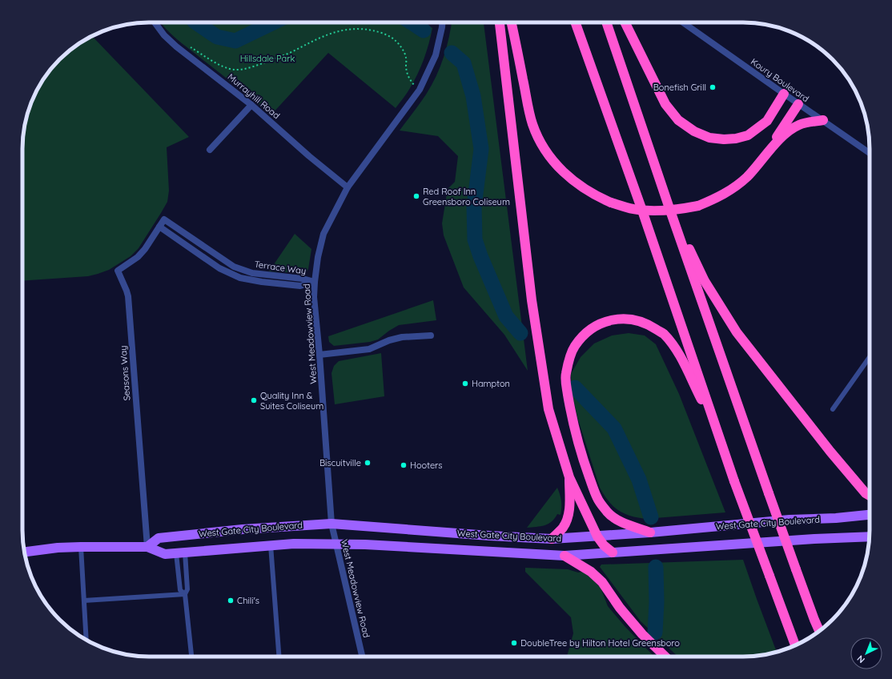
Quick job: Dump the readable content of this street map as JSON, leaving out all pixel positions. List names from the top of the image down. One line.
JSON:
{"streets":{"main road":["West Gate City Boulevard"],"street":["Koury Boulevard","Murrayhill Road","Terrace Way","West Meadowview Road","Seasons Way"]},"crossings":[["Murrayhill Road","West Meadowview Road"],["Terrace Way","West Meadowview Road"],["Terrace Way","Seasons Way"],["West Meadowview Road","West Gate City Boulevard"],["Seasons Way","West Gate City Boulevard"]],"parks":["Hillsdale Park"],"places":["Bonefish Grill","Red Roof Inn Greensboro Coliseum","Hampton","Quality Inn & Suites Coliseum","Biscuitville","Hooters","Chili's","DoubleTree by Hilton Hotel Greensboro"],"north":"bottom left"}
